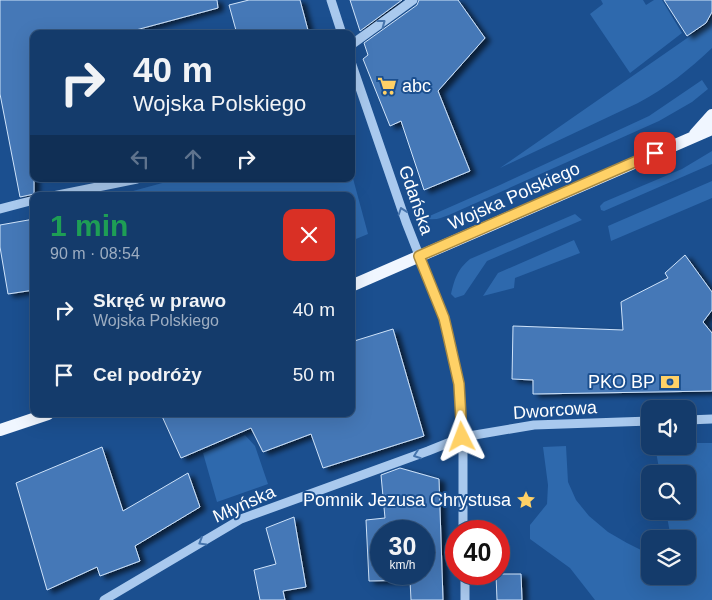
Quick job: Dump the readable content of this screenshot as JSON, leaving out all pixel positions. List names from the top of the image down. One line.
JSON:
{"streets":{"main road":["Wojska Polskiego"],"street":["Gdańska","Dworcowa","Młyńska"]},"crossings":[["Wojska Polskiego","Gdańska"],["Gdańska","Dworcowa"],["Gdańska","Młyńska"],["Dworcowa","Młyńska"]],"one_way":["Gdańska","Młyńska"],"places":{"supermarket":["abc"],"bank":["PKO BP"],"place":["Pomnik Jezusa Chrystusa"]},"page":{"turn":["40 m","Wojska Polskiego"],"heading":["1 min","90 m · 08:54"],"list":[{"name":"Skręć w prawo","note":"Wojska Polskiego","value":"40 m"},{"name":"Cel podróży","value":"50 m"}],"speed":"30 km/h","limit":"40"}}
